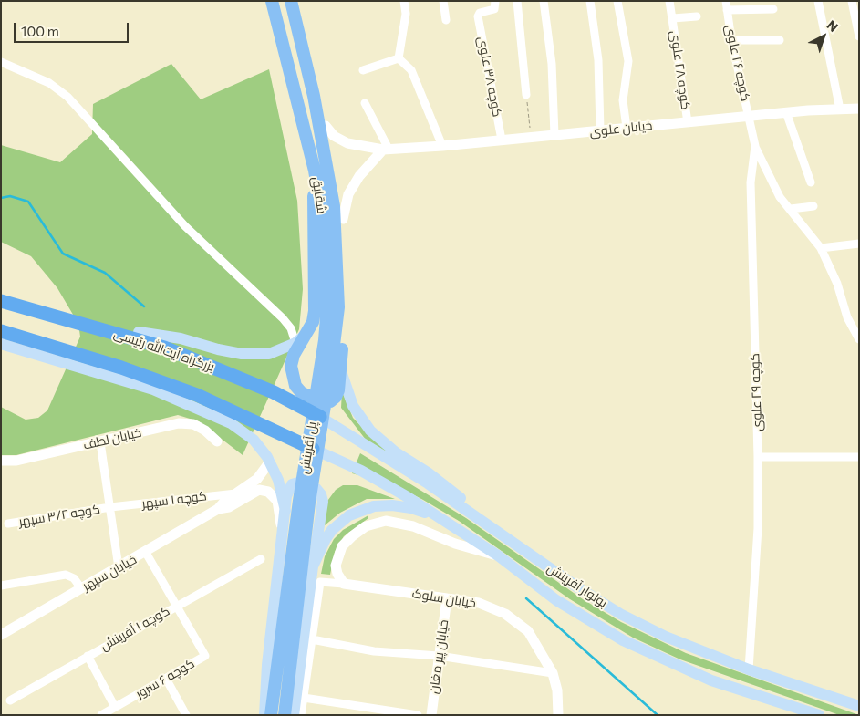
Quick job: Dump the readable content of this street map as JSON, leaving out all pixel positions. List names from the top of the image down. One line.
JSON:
{"streets":{"highway":["بزرگراه آیت‌الله رئیسی"],"main road":["شقایق","پل آفرینش","بولوار آفرینش"],"street":["کوچه ۲۶ علوی","کوچه ۲۸ علوی","کوچه ۳۸ علوی","خیابان علوی","کوچه ۲۹ علوی","خیابان لطف","کوچه ۱ سپهر","کوچه ۳/۲ سپهر","خیابان سپهر","خیابان سلوک","کوچه ۱ آفرینش","خیابان پیر مغان","کوچه ۶ سرور"]},"crossings":[["کوچه ۲۶ علوی","خیابان علوی"],["کوچه ۲۶ علوی","کوچه ۲۹ علوی"],["کوچه ۲۸ علوی","خیابان علوی"],["کوچه ۳۸ علوی","خیابان علوی"],["خیابان علوی","شقایق"],["خیابان علوی","کوچه ۲۹ علوی"],["شقایق","پل آفرینش"],["بزرگراه آیت‌الله رئیسی","بولوار آفرینش"],["کوچه ۲۹ علوی","بولوار آفرینش"],["کوچه ۱ سپهر","کوچه ۳/۲ سپهر"],["کوچه ۱ سپهر","خیابان سپهر"],["خیابان سلوک","خیابان پیر مغان"],["کوچه ۱ آفرینش","کوچه ۶ سرور"]],"scale_bar":"100 m","north":"top right"}
